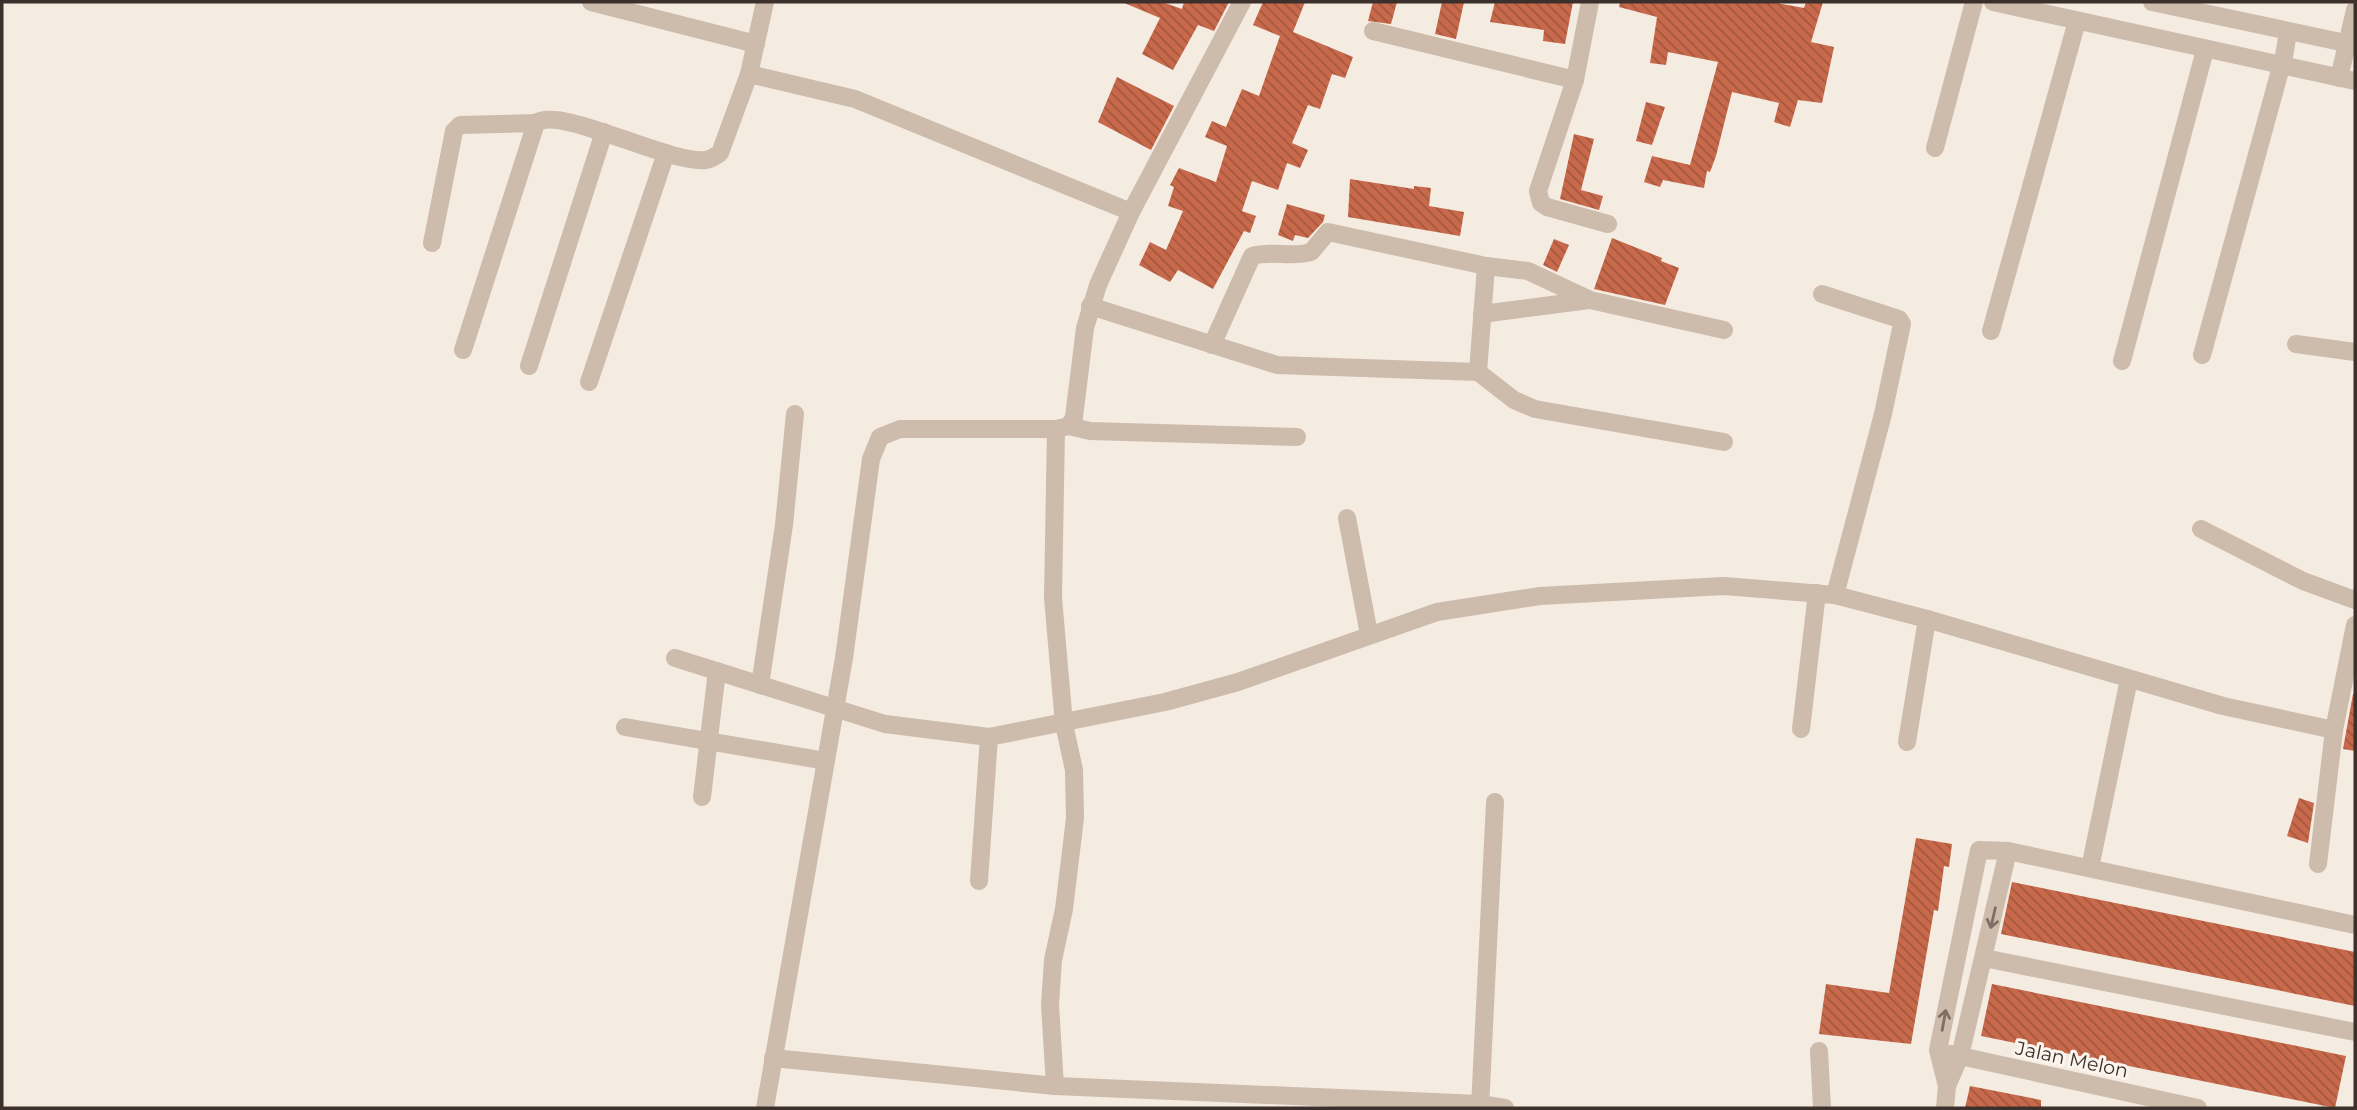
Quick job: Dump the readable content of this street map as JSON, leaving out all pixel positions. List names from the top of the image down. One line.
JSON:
{"streets":{"street":["Jalan Melon"]}}
